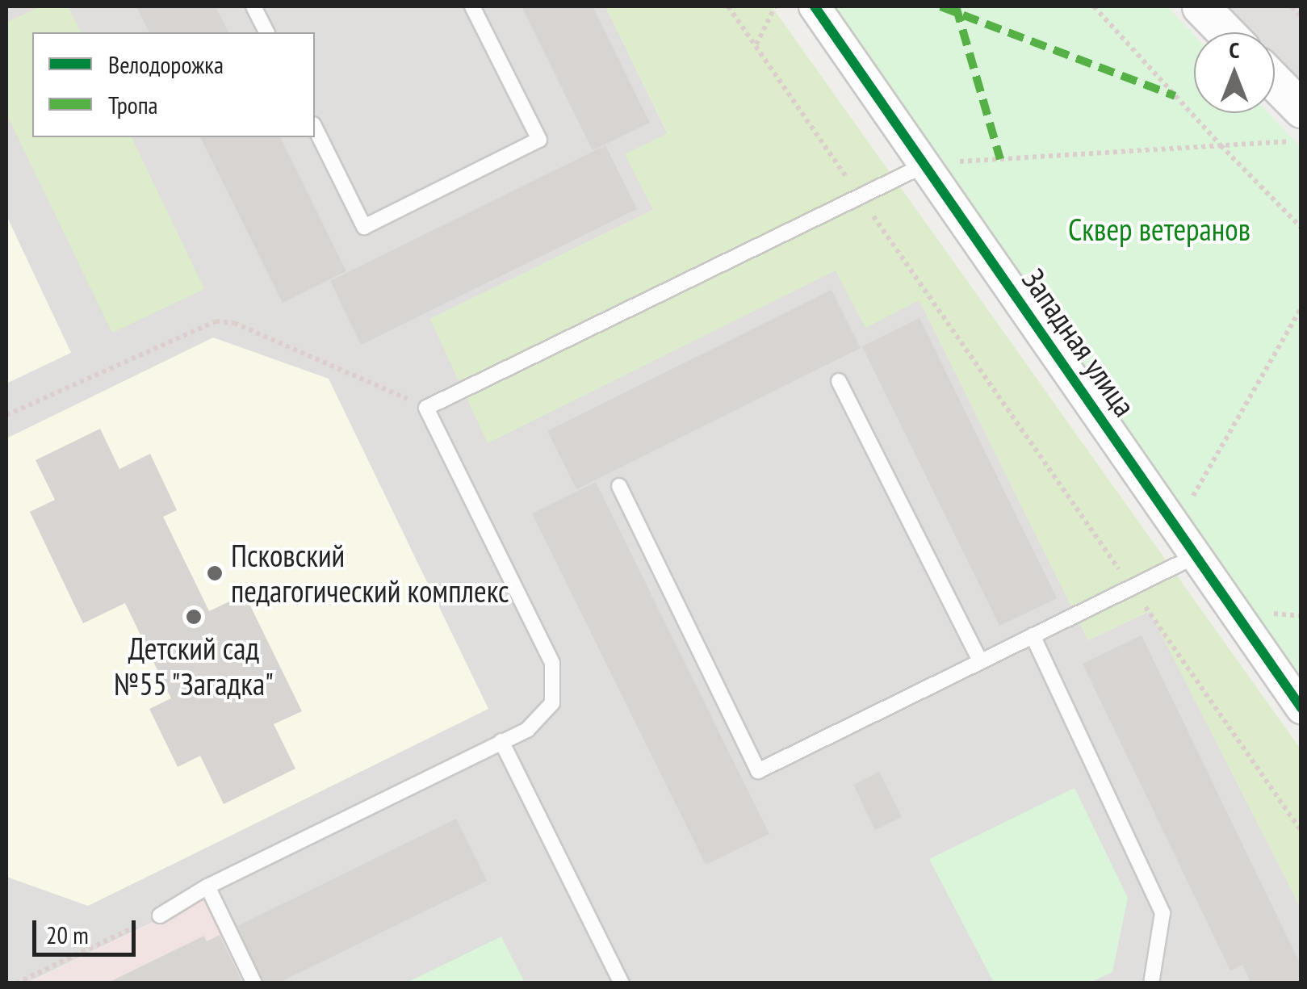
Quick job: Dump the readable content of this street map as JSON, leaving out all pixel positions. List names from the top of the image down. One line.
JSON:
{"streets":{"street":["Западная улица"]},"parks":["Сквер ветеранов"],"places":["Псковский педагогический комплекс","Детский сад №55 \"Загадка\""],"legend":["Велодорожка","Тропа"],"scale_bar":"20 m","north":"top"}
